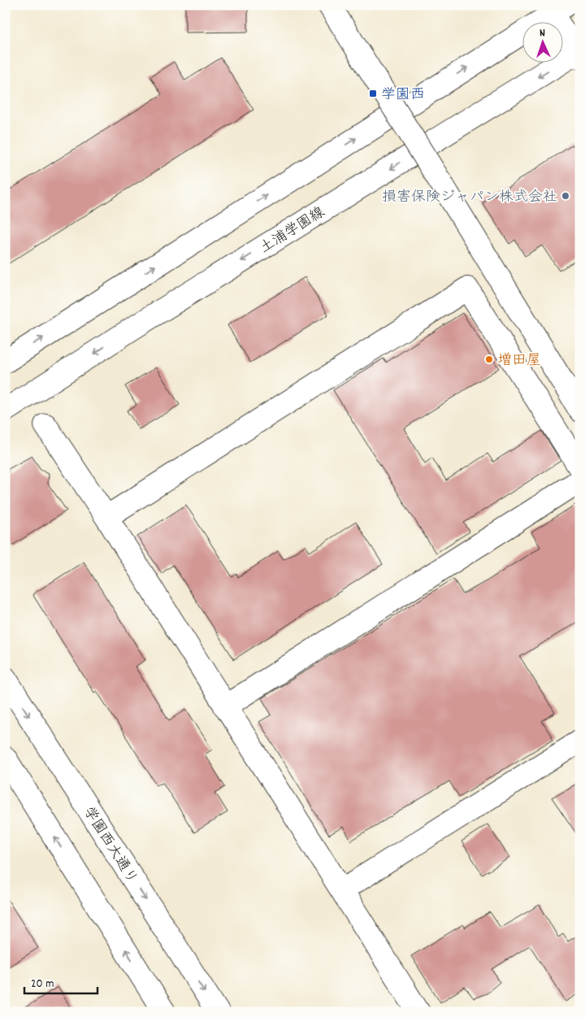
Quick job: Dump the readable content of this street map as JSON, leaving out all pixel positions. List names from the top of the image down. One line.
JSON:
{"streets":{"street":["土浦学園線","学園西大通り"]},"places":{"transit":["学園西"],"other":["損害保険ジャパン株式会社","増田屋"]},"scale_bar":"20 m","north":"top"}
